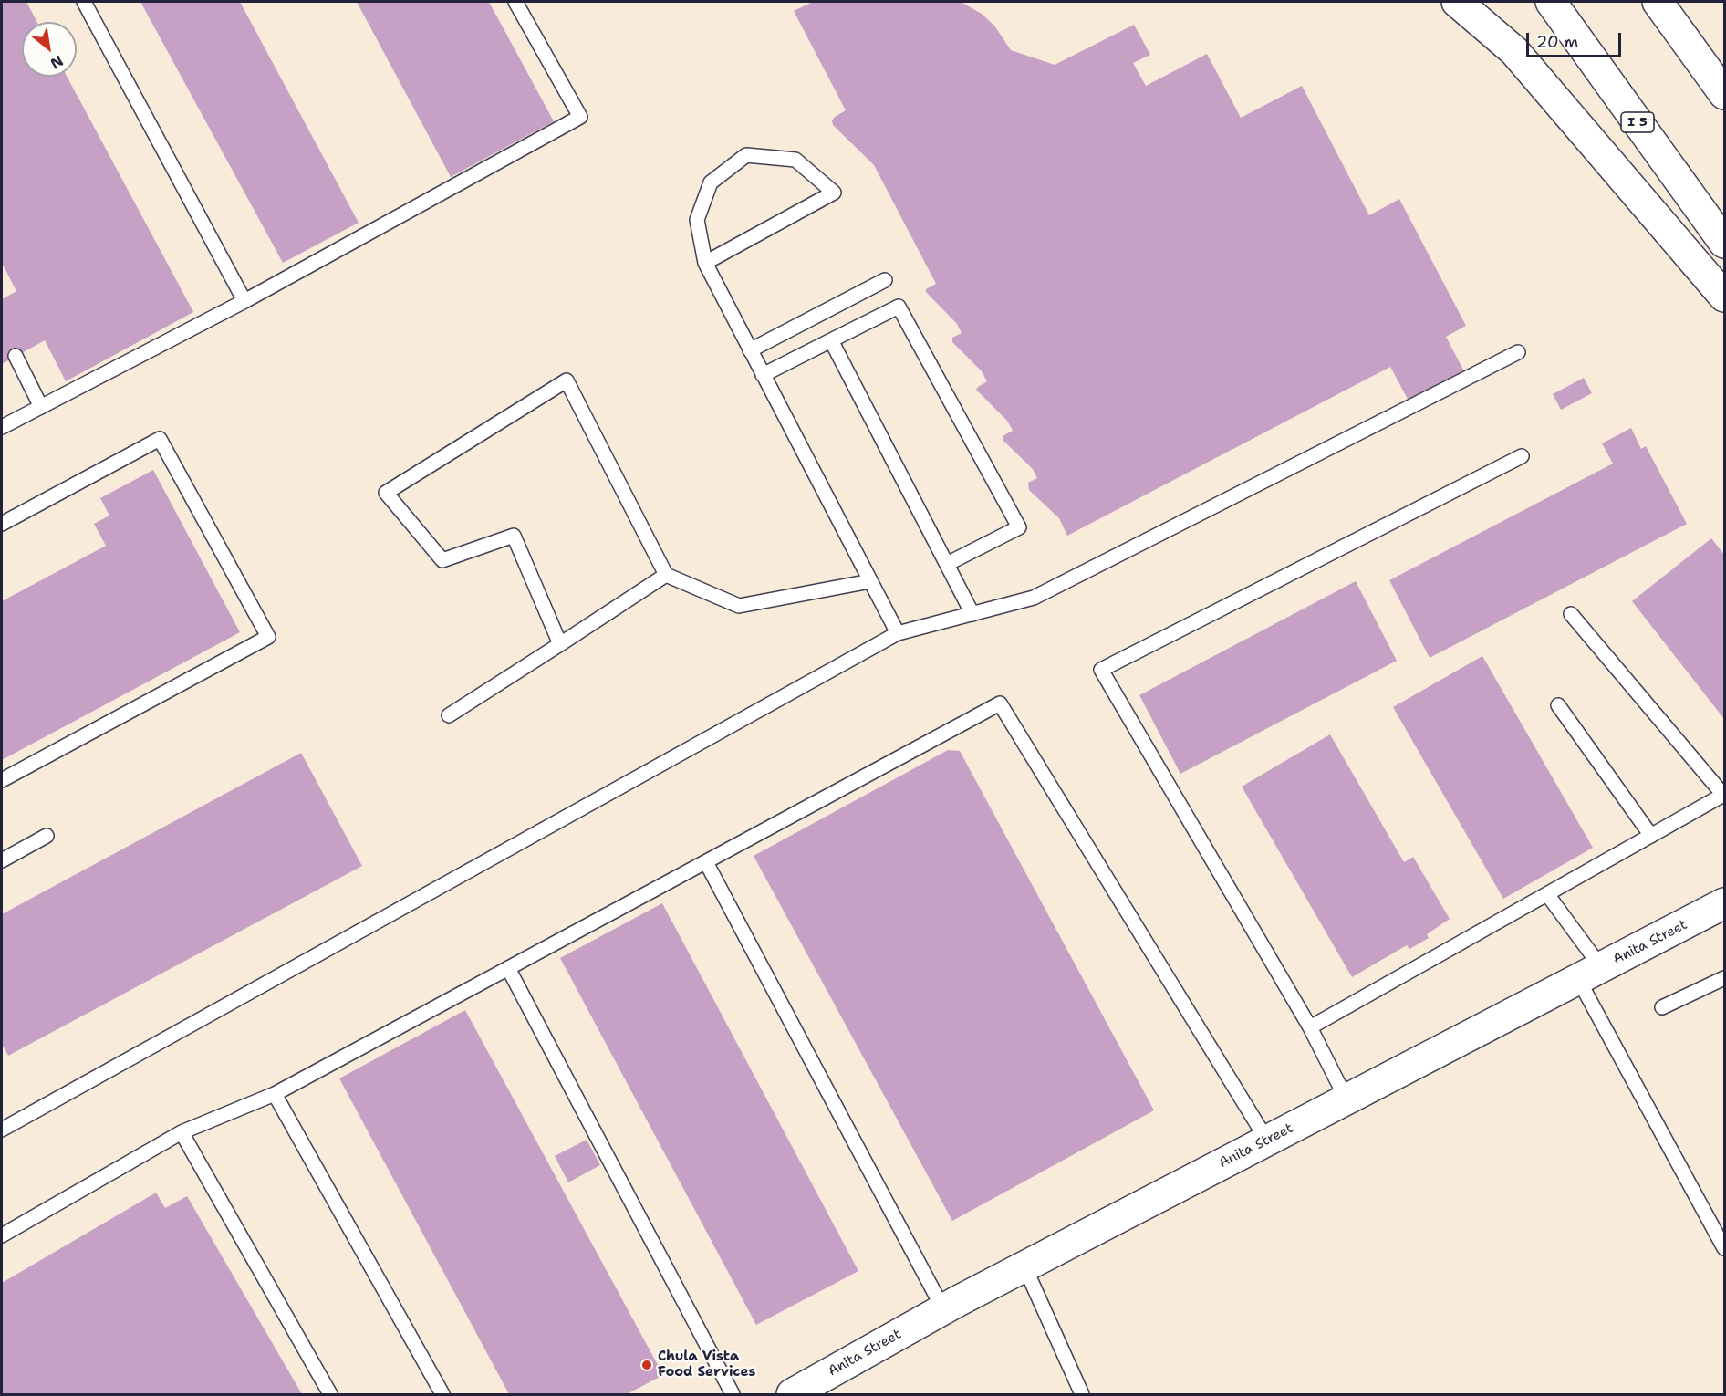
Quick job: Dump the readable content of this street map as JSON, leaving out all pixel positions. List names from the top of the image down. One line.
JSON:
{"streets":{"main road":["I 5","Anita Street"]},"places":["Chula Vista Food Services"],"scale_bar":"20 m","north":"bottom right"}
